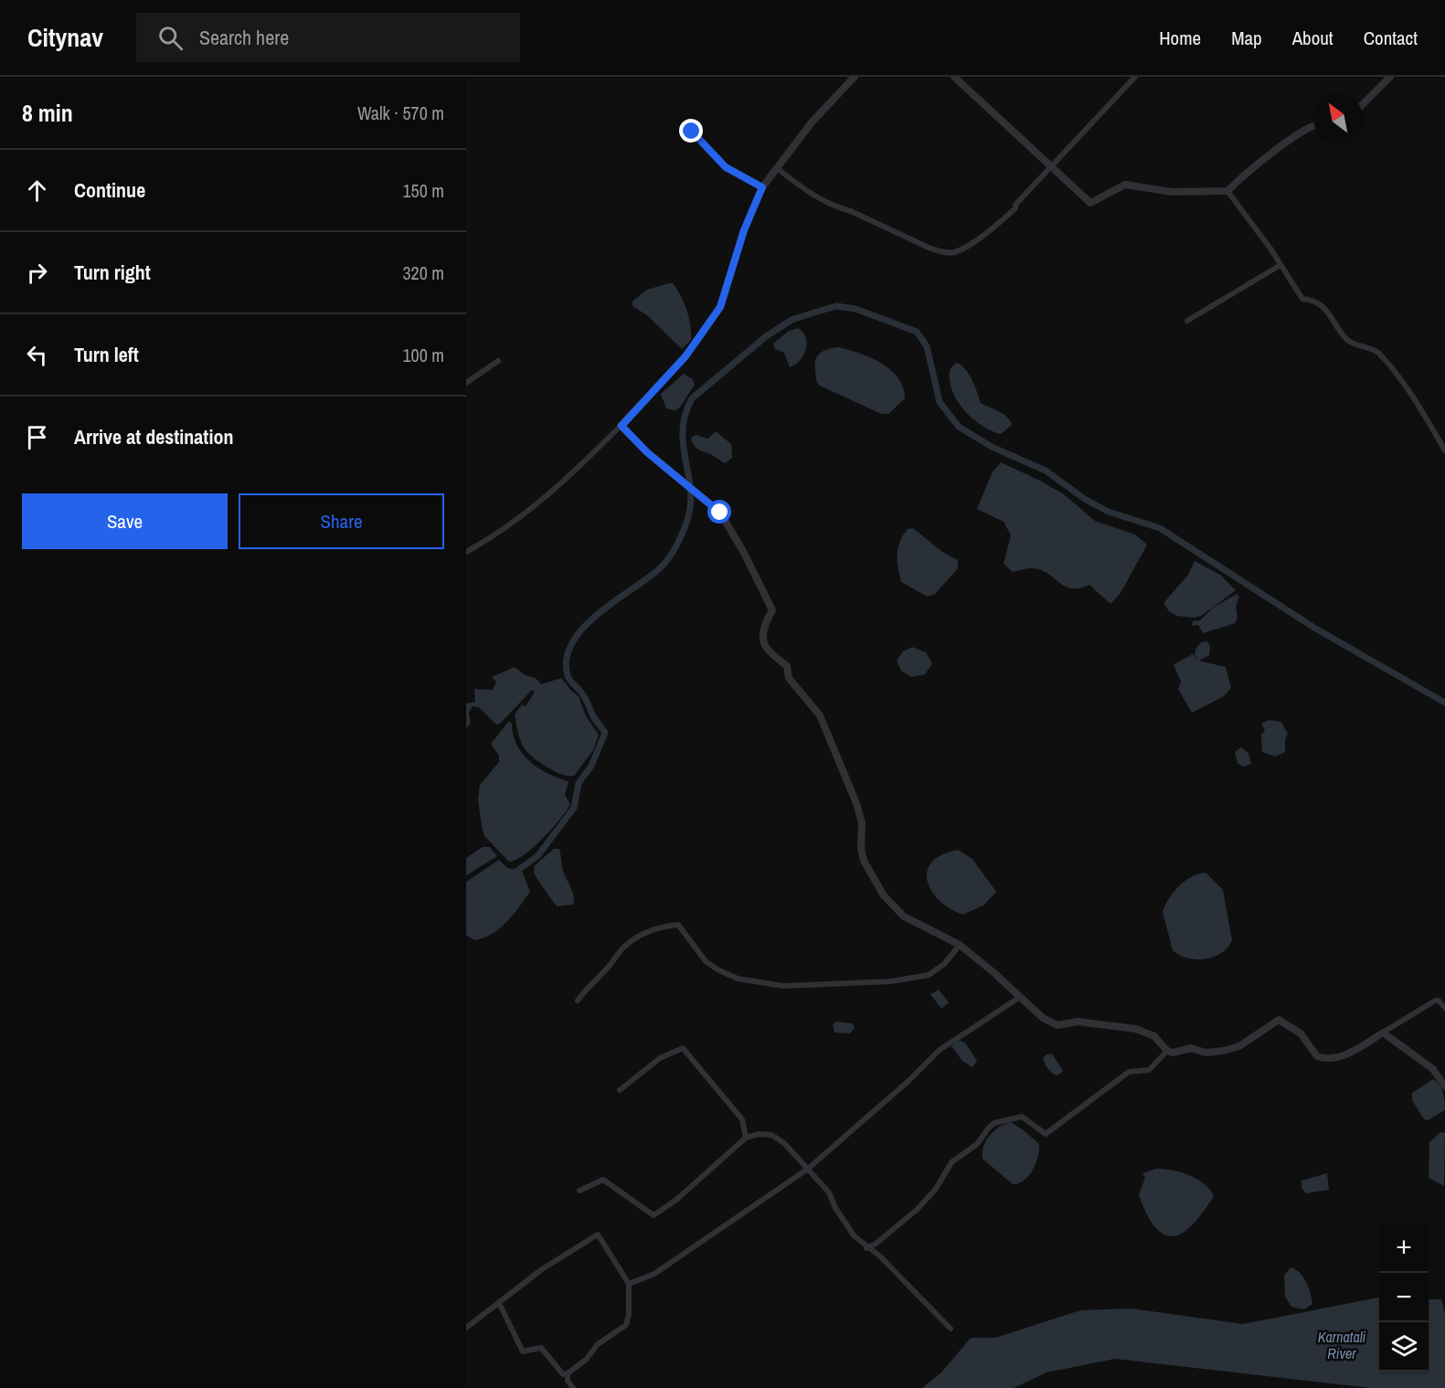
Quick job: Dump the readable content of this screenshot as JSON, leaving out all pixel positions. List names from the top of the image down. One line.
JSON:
{"water":["Karnatali River"],"north":"top left","page":{"header":"Citynav","search":"Search here","nav":["Home","Map","About","Contact"],"heading":["8 min","Walk · 570 m"],"list":[["Continue","150 m"],["Turn right","320 m"],["Turn left","100 m"],"Arrive at destination"],"buttons":["Save","Share"],"map_buttons":["+","−"]}}
